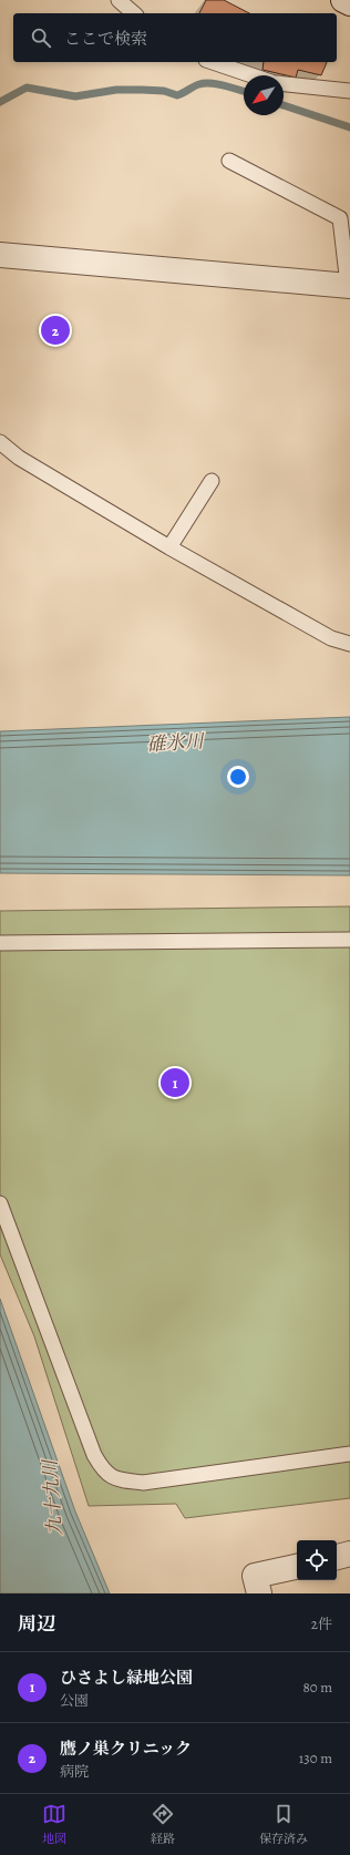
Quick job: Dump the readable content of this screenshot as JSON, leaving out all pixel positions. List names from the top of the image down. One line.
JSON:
{"water":["碓氷川","九十九川"],"north":"bottom left","page":{"search":"ここで検索","pins":["2","1"],"heading":["周辺","2件"],"list":[{"mark":"1","name":"ひさよし緑地公園","note":"公園","value":"80 m"},{"mark":"2","name":"鷹ノ巣クリニック","note":"病院","value":"130 m"}],"nav":["地図","経路","保存済み"]}}
